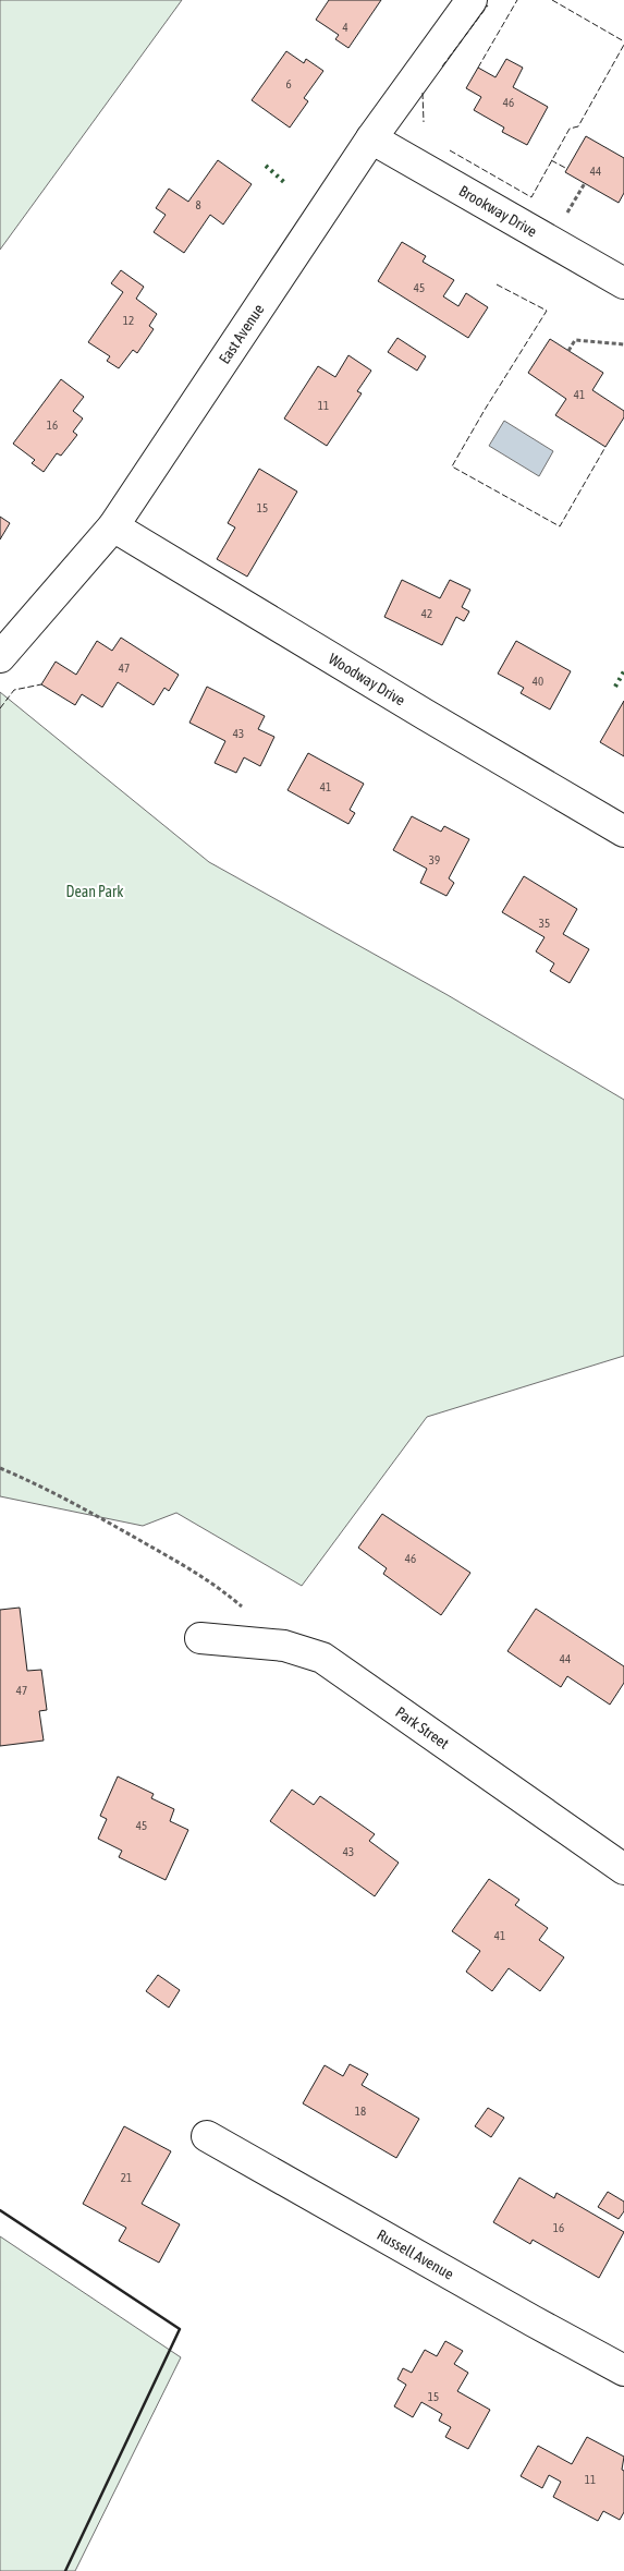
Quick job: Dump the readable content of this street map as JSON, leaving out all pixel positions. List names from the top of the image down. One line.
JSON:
{"streets":{"street":["Brookway Drive","East Avenue","Woodway Drive","Park Street","Russell Avenue"]},"crossings":[["Brookway Drive","East Avenue"],["East Avenue","Woodway Drive"]],"parks":["Dean Park"],"house_numbers":["4","6","46","44","8","45","12","41","11","16","15","42","47","40","43","41","39","35","46","44","47","45","43","41","18","21","16","15","11"]}
